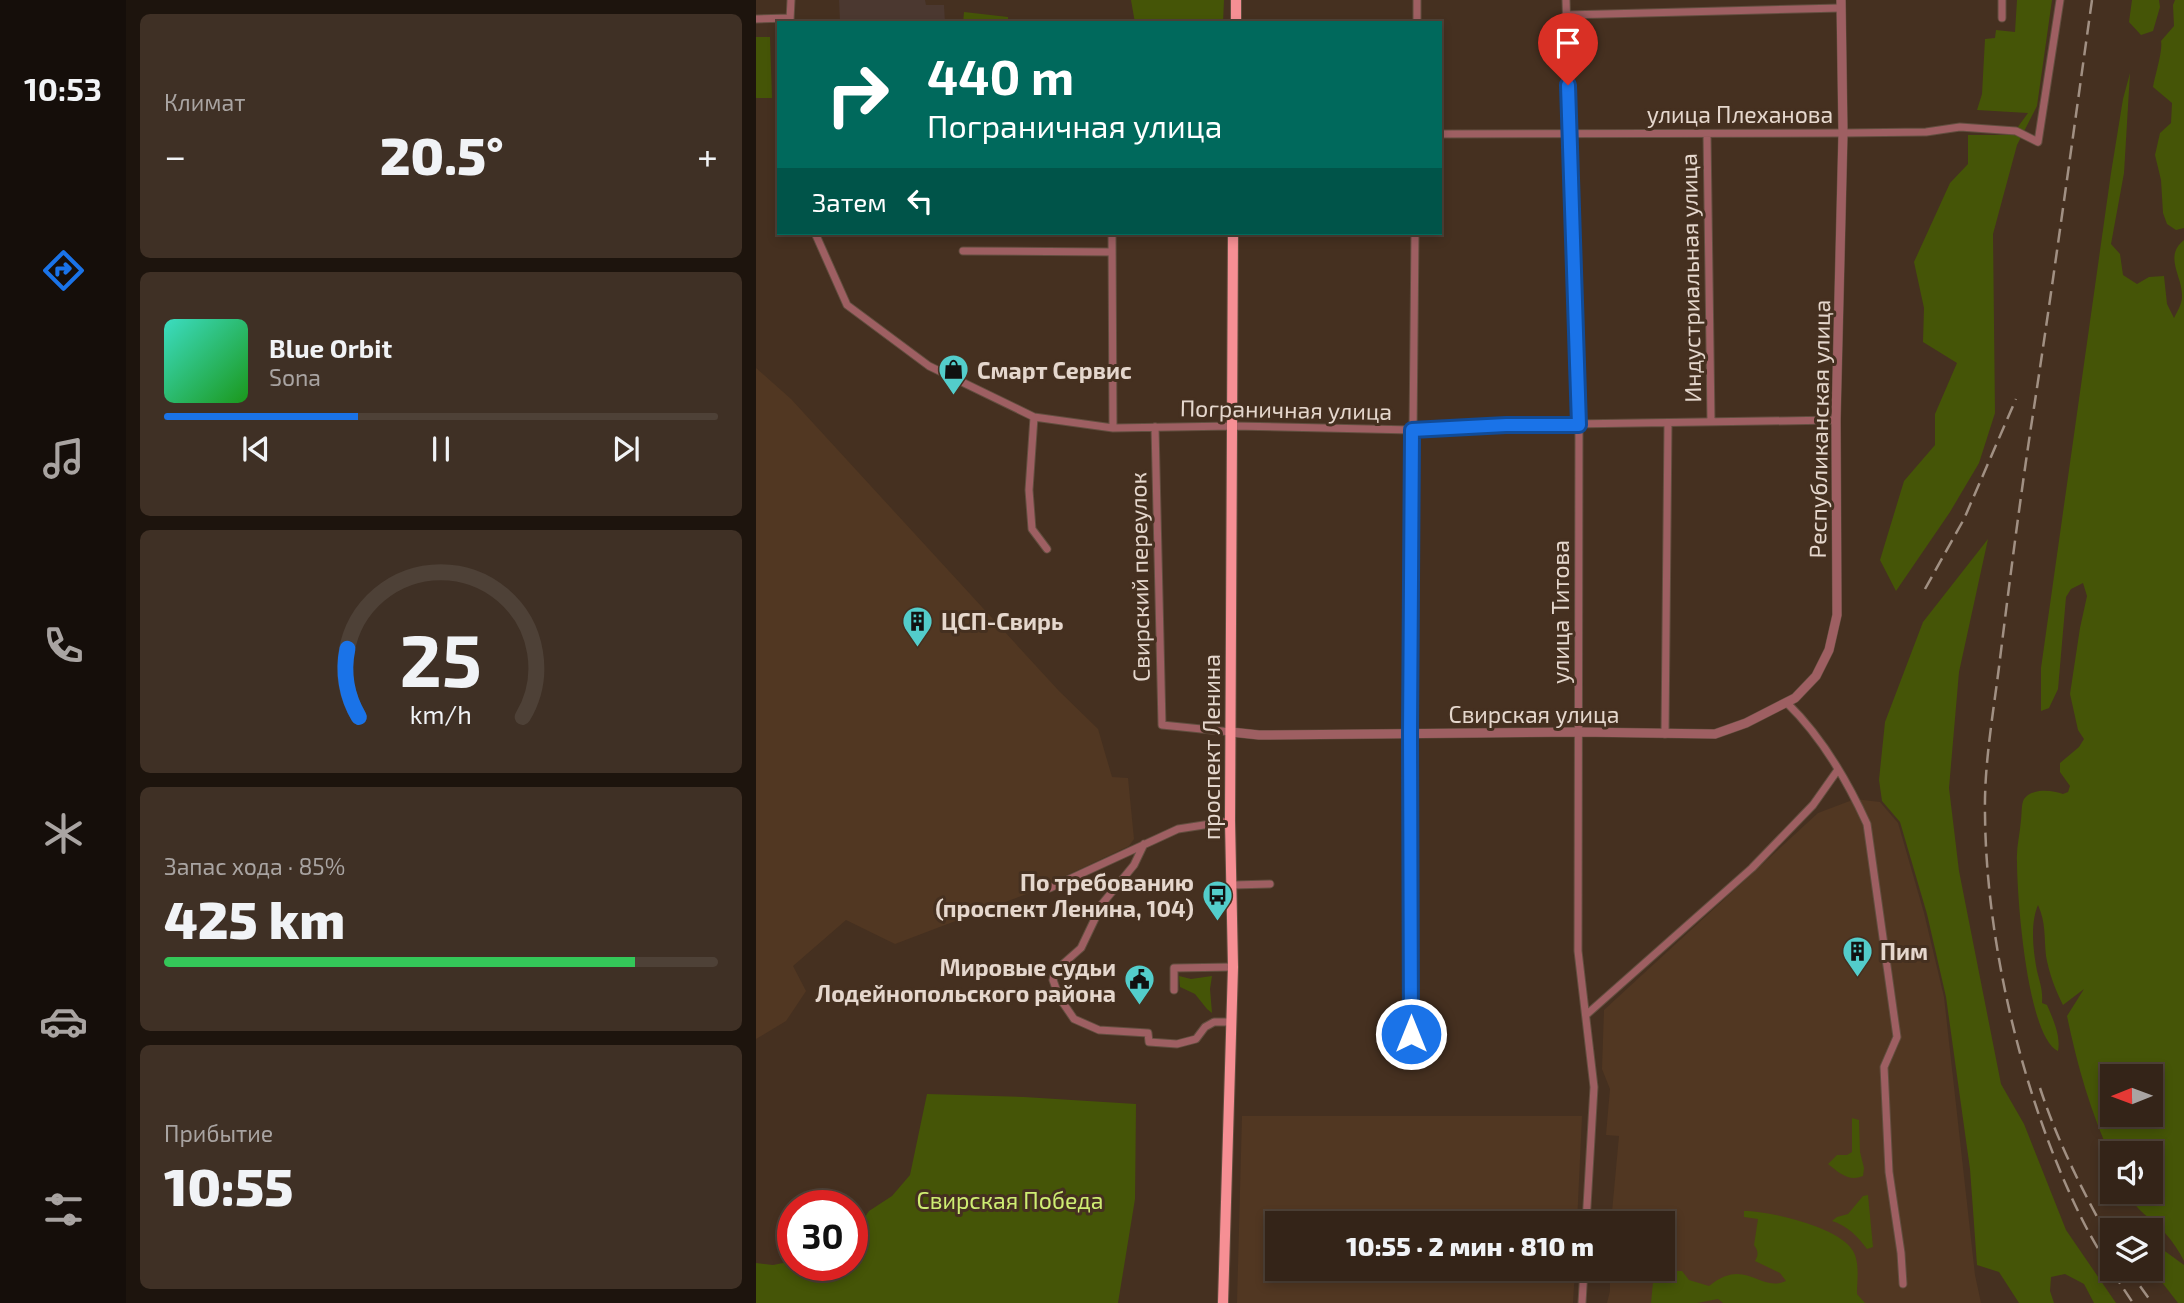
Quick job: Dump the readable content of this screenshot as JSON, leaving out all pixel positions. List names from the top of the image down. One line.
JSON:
{"streets":{"main road":["проспект Ленина"],"street":["улица Плеханова","Индустриальная улица","Пограничная улица","Республиканская улица","Свирский переулок","улица Титова","Свирская улица"]},"crossings":[["улица Плеханова","Индустриальная улица"],["улица Плеханова","Республиканская улица"],["улица Плеханова","улица Титова"],["Индустриальная улица","Пограничная улица"],["Пограничная улица","Республиканская улица"],["Пограничная улица","Свирский переулок"],["Пограничная улица","улица Титова"],["Пограничная улица","проспект Ленина"],["Республиканская улица","Свирская улица"],["Свирский переулок","Свирская улица"],["улица Титова","Свирская улица"],["Свирская улица","проспект Ленина"]],"parks":["Свирская Победа"],"places":{"shop":["Смарт Сервис"],"building":["ЦСП-Свирь","Пим"],"bus stop":["По требованию (проспект Ленина, 104)"],"public building":["Мировые судьи Лодейнопольского района"]},"north":"left","page":{"tabs":"10:53","tile":["Климат",["Запас хода · 85%","425 km"],["Прибытие","10:55"]],"turn":["440 m","Пограничная улица"],"heat":["−","20.5°","+"],"then":"Затем","song":["Blue Orbit","Sona"],"limit":"30","trip":"10:55 · 2 мин · 810 m","gauge":["25","km/h"]}}
